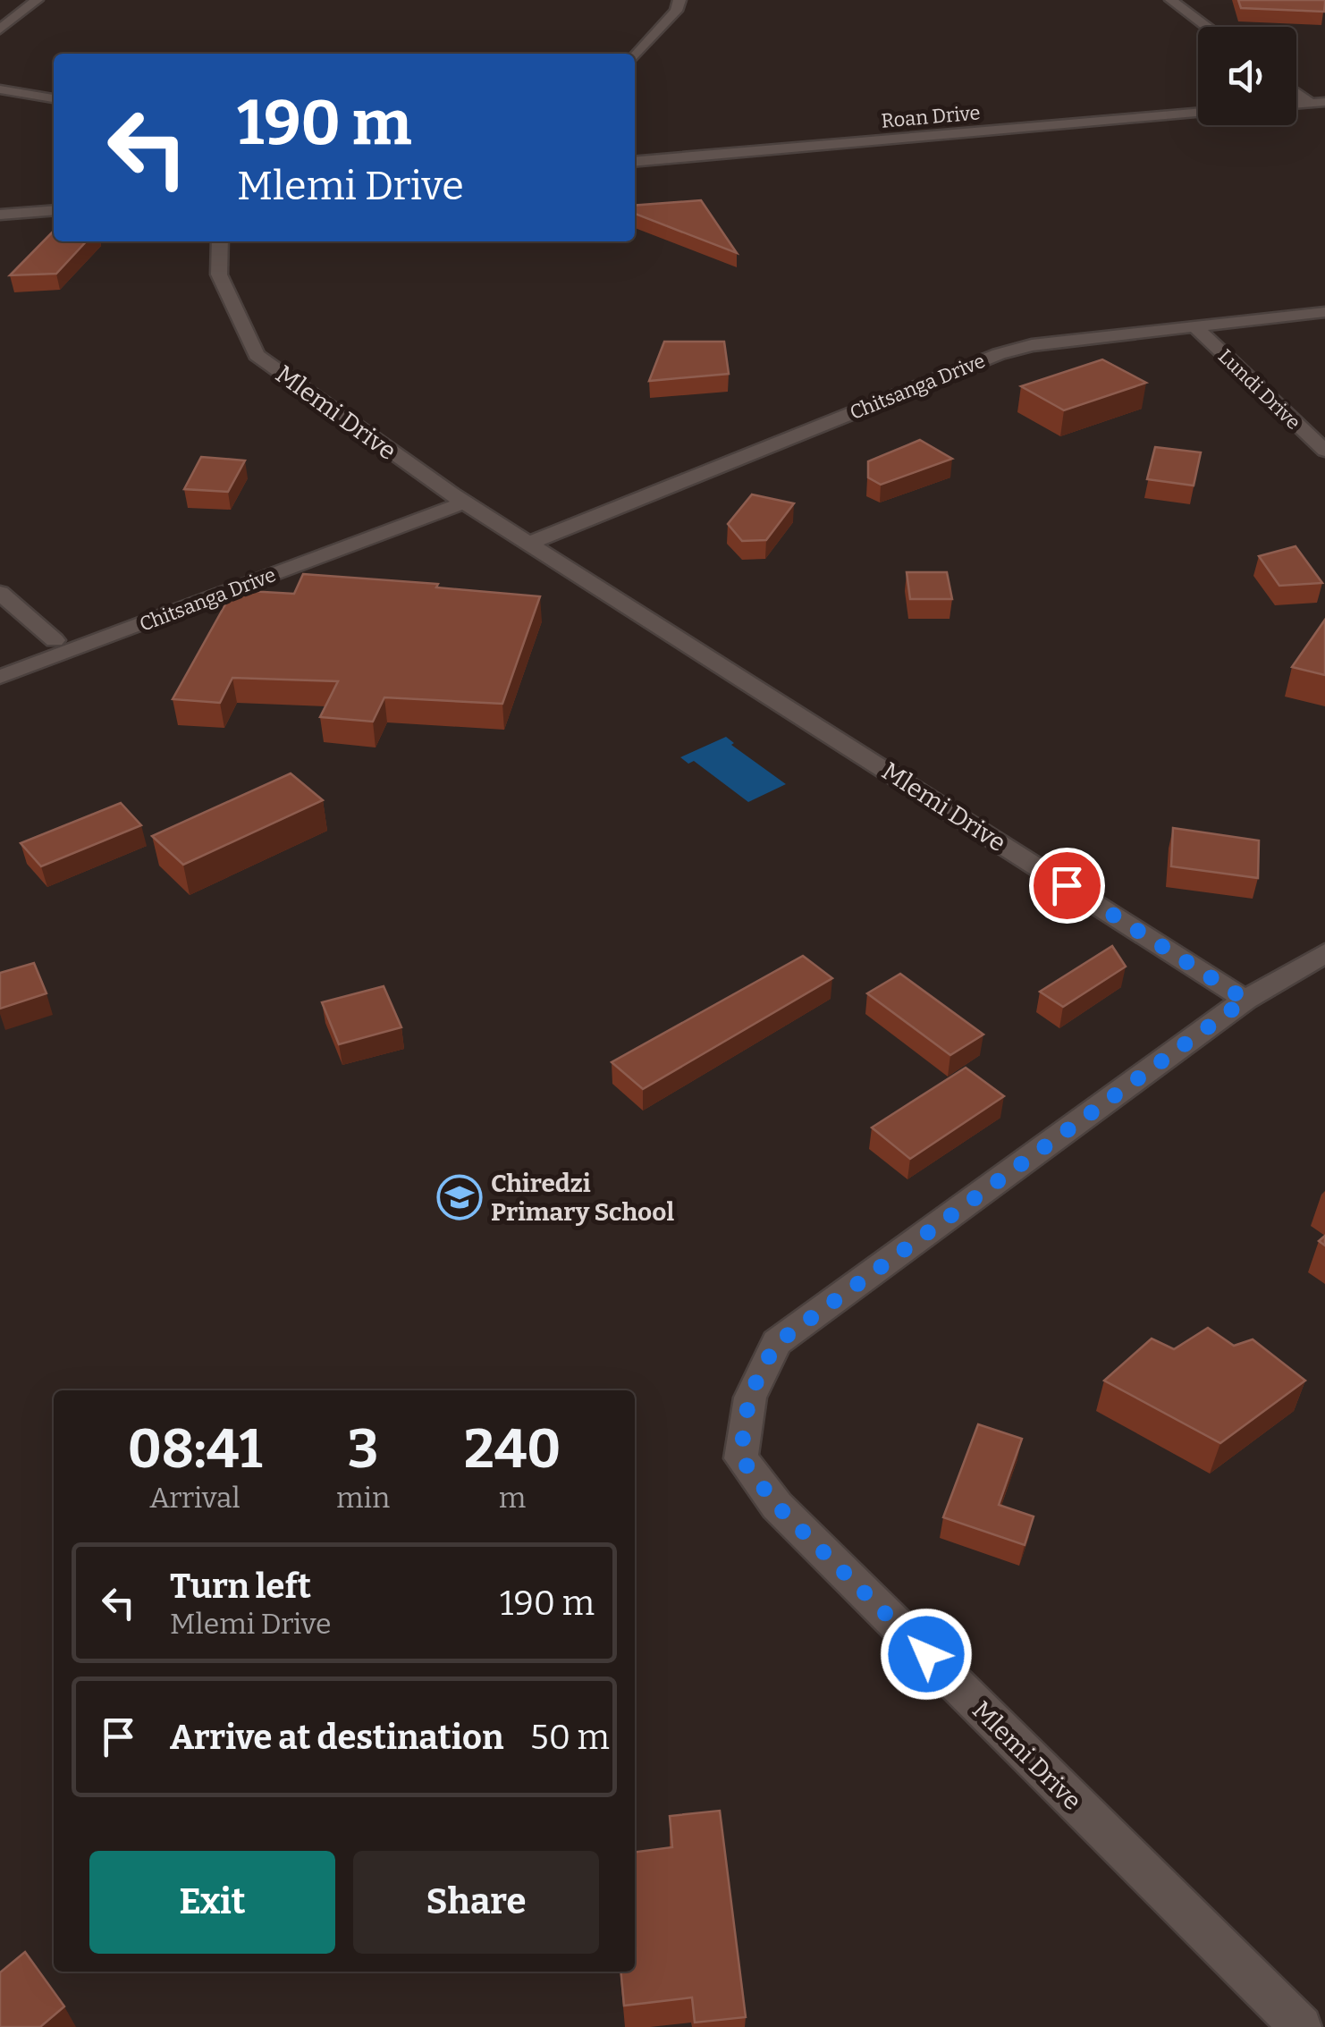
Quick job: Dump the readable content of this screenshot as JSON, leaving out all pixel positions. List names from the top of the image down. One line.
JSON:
{"streets":{"street":["Roan Drive","Chitsanga Drive","Lundi Drive","Mlemi Drive"]},"crossings":[["Chitsanga Drive","Lundi Drive"],["Chitsanga Drive","Mlemi Drive"]],"places":{"school or university":["Chiredzi Primary School"]},"page":{"turn":["190 m","Mlemi Drive"],"eta":["08:41","Arrival","3","min","240","m"],"list":[{"name":"Turn left","note":"Mlemi Drive","value":"190 m"},{"name":"Arrive at destination","value":"50 m"}],"buttons":["Exit","Share"]}}
